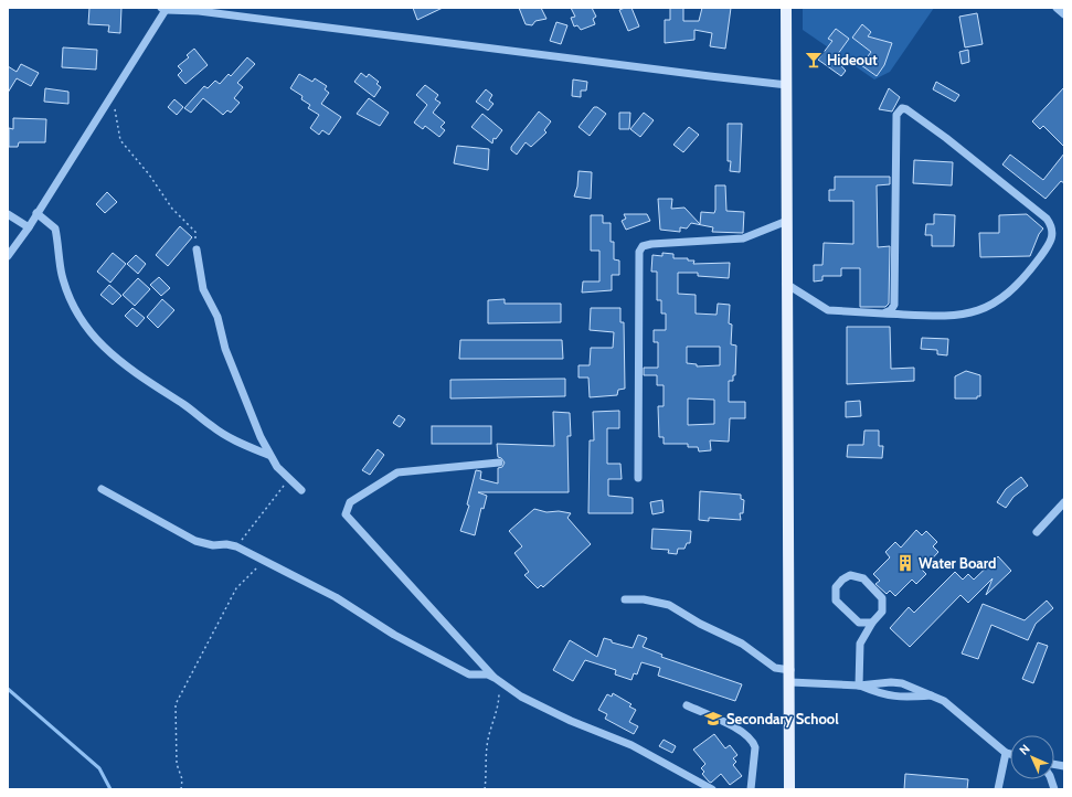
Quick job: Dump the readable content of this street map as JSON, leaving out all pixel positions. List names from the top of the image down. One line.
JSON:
{"places":{"bar":["Hideout"],"building":["Water Board"],"school or university":["Secondary School"]},"north":"top left"}
